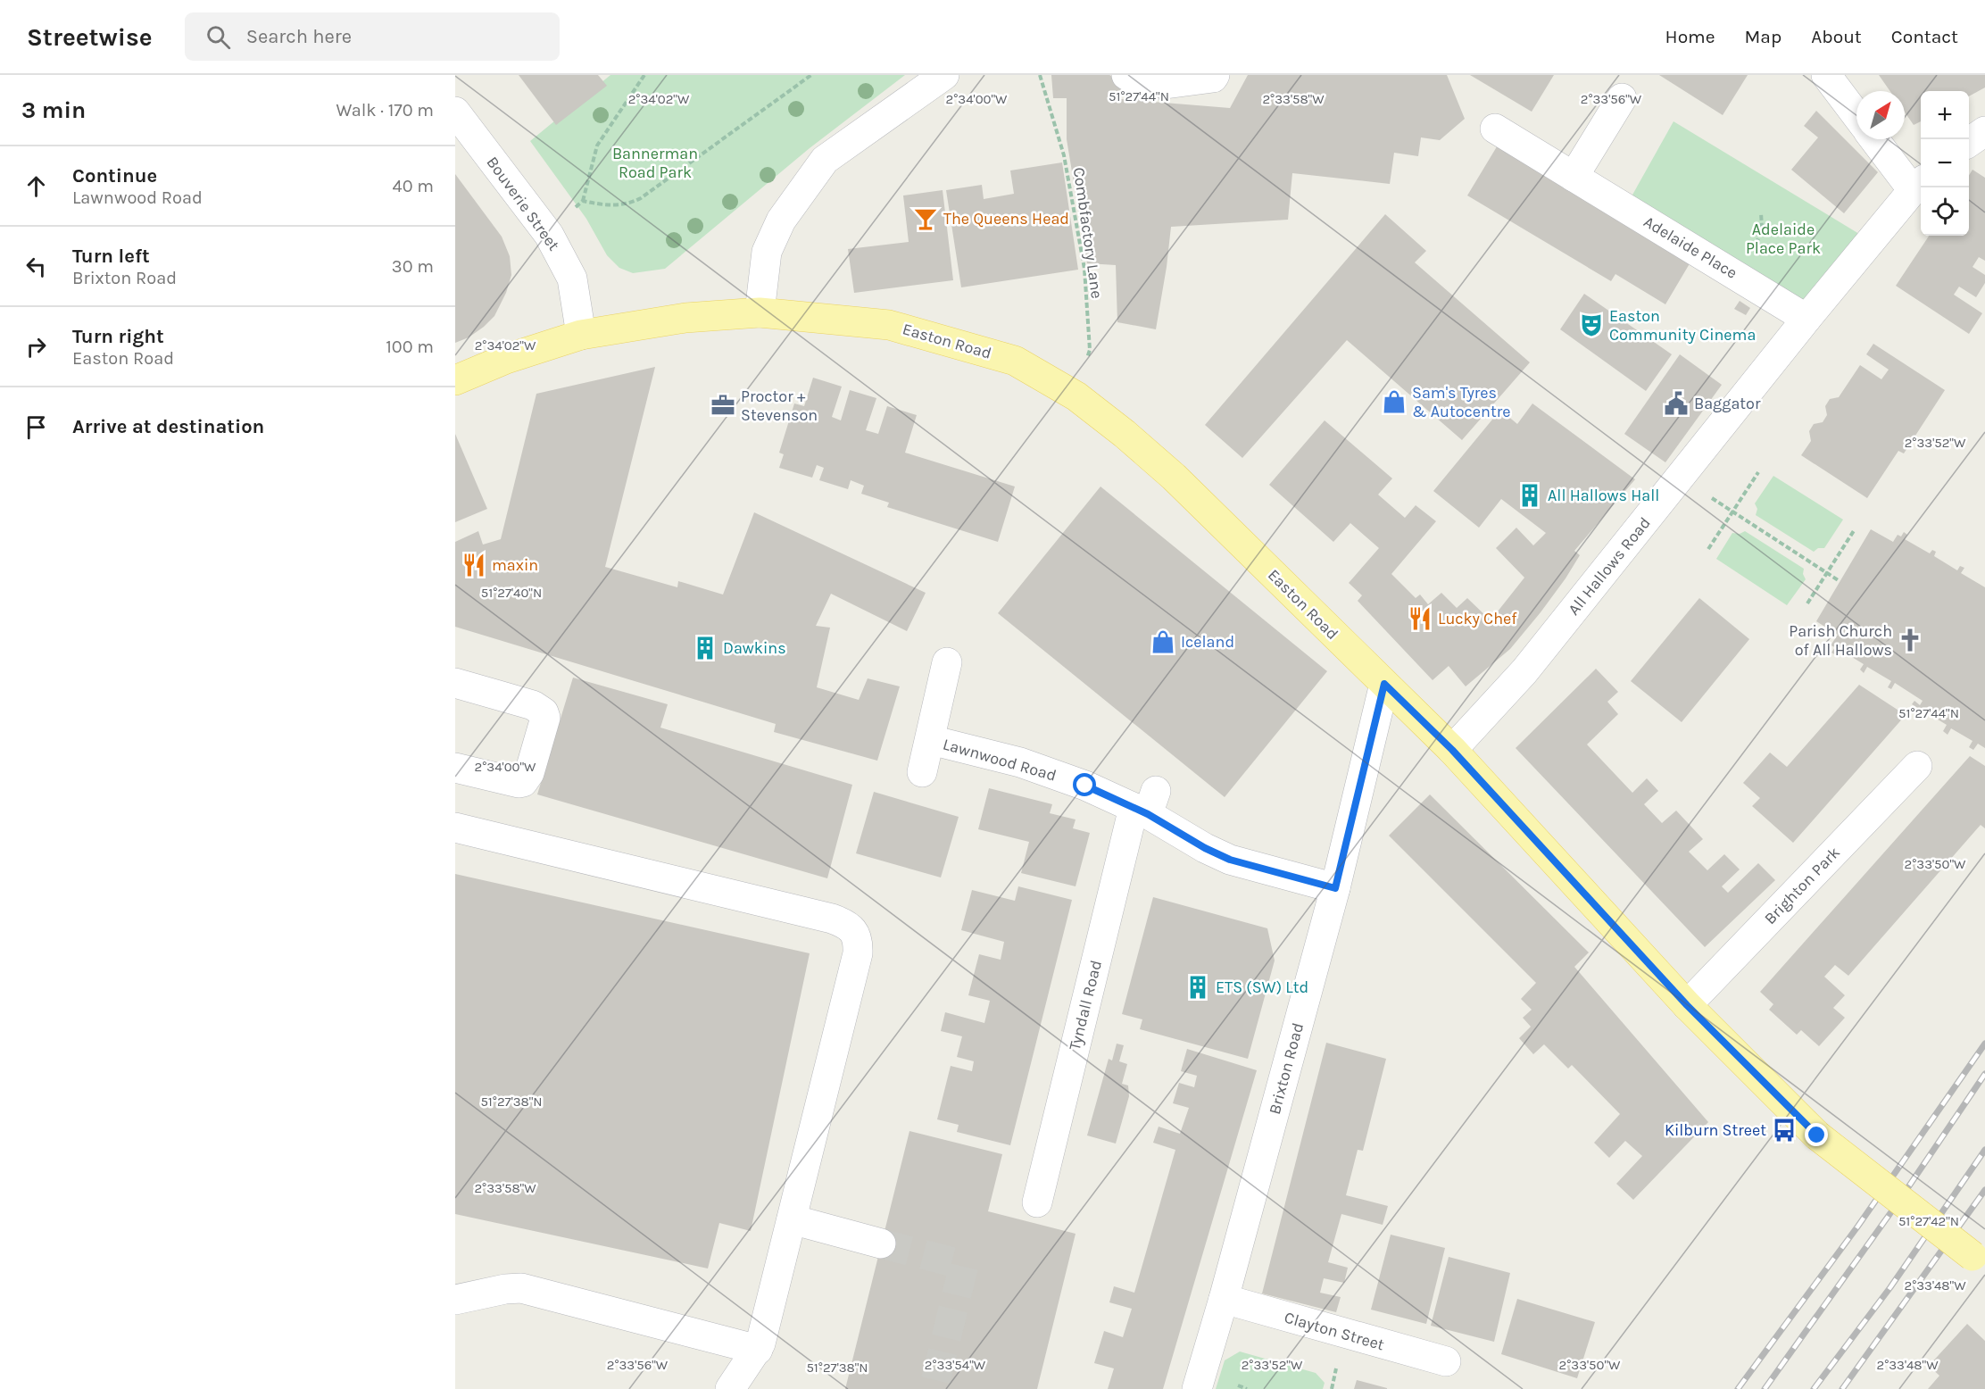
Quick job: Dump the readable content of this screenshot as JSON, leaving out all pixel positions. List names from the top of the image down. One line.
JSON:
{"streets":{"main road":["Easton Road"],"street":["Bouverie Street","Adelaide Place","All Hallows Road","Lawnwood Road","Brighton Park","Tyndall Road","Brixton Road","Clayton Street"],"path":["Combfactory Lane"]},"crossings":[["Bouverie Street","Easton Road"],["Combfactory Lane","Easton Road"],["Adelaide Place","All Hallows Road"],["Easton Road","All Hallows Road"],["Easton Road","Brighton Park"],["Easton Road","Brixton Road"],["Lawnwood Road","Tyndall Road"],["Lawnwood Road","Brixton Road"],["Brixton Road","Clayton Street"]],"parks":["Bannerman Road Park","Adelaide Place Park"],"places":{"bar":["The Queens Head"],"theatre":["Easton Community Cinema"],"shop":["Sam's Tyres & Autocentre","Iceland"],"public building":["Baggator"],"office":["Proctor + Stevenson"],"building":["All Hallows Hall","Dawkins","ETS (SW) Ltd"],"restaurant":["maxin","Lucky Chef"],"church":["Parish Church of All Hallows"],"bus stop":["Kilburn Street"]},"north":"top right","page":{"header":"Streetwise","search":"Search here","nav":["Home","Map","About","Contact"],"heading":["3 min","Walk · 170 m"],"map_buttons":["+","−"],"list":[["Continue","Lawnwood Road","40 m"],["Turn left","Brixton Road","30 m"],["Turn right","Easton Road","100 m"],"Arrive at destination"]},"coordinates":["51°27'44\"N","2°34'02\"W","2°34'00\"W","2°33'58\"W","2°33'56\"W","2°33'52\"W","51°27'40\"N","2°33'50\"W","51°27'38\"N","51°27'42\"N","2°33'48\"W","2°33'54\"W"]}
